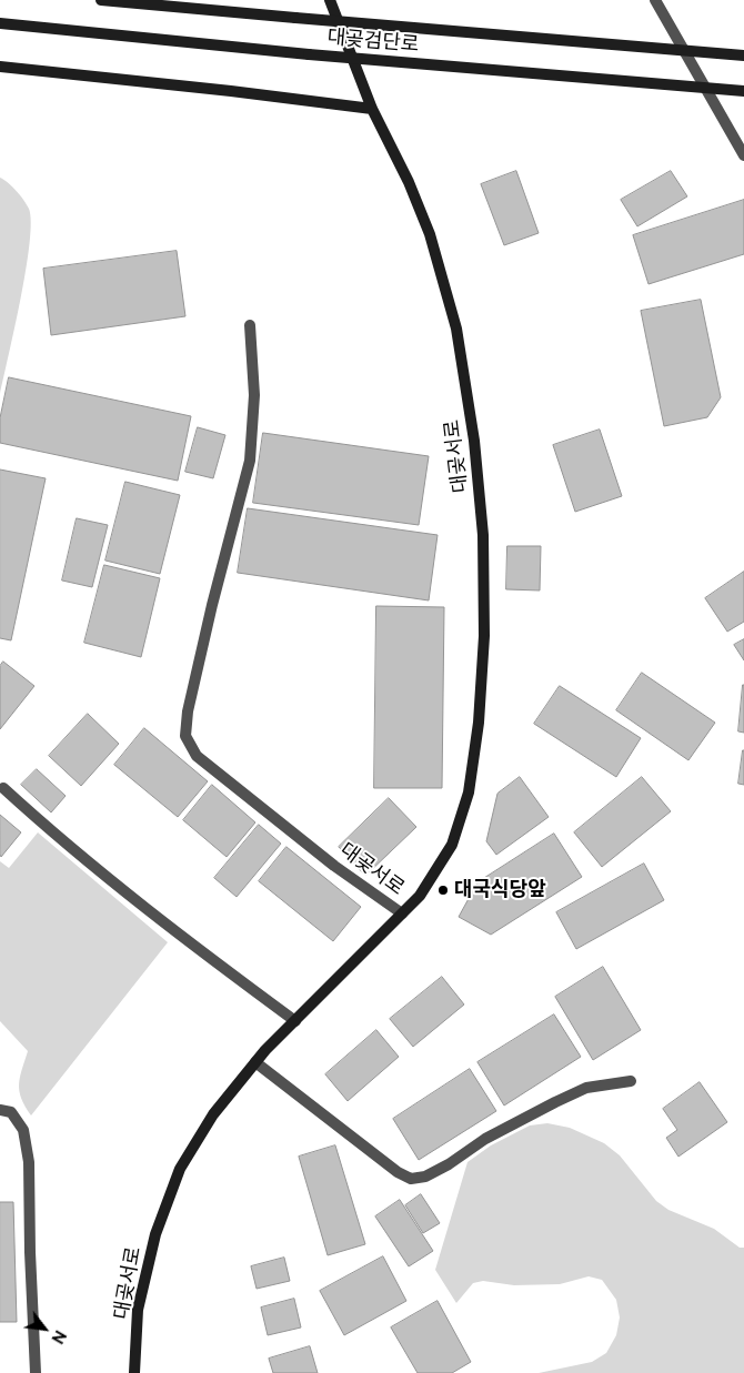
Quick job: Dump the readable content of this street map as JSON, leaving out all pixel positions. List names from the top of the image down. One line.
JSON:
{"streets":{"street":["대곶검단로","대곶서로"]},"places":["대국식당앞"],"north":"bottom right"}
